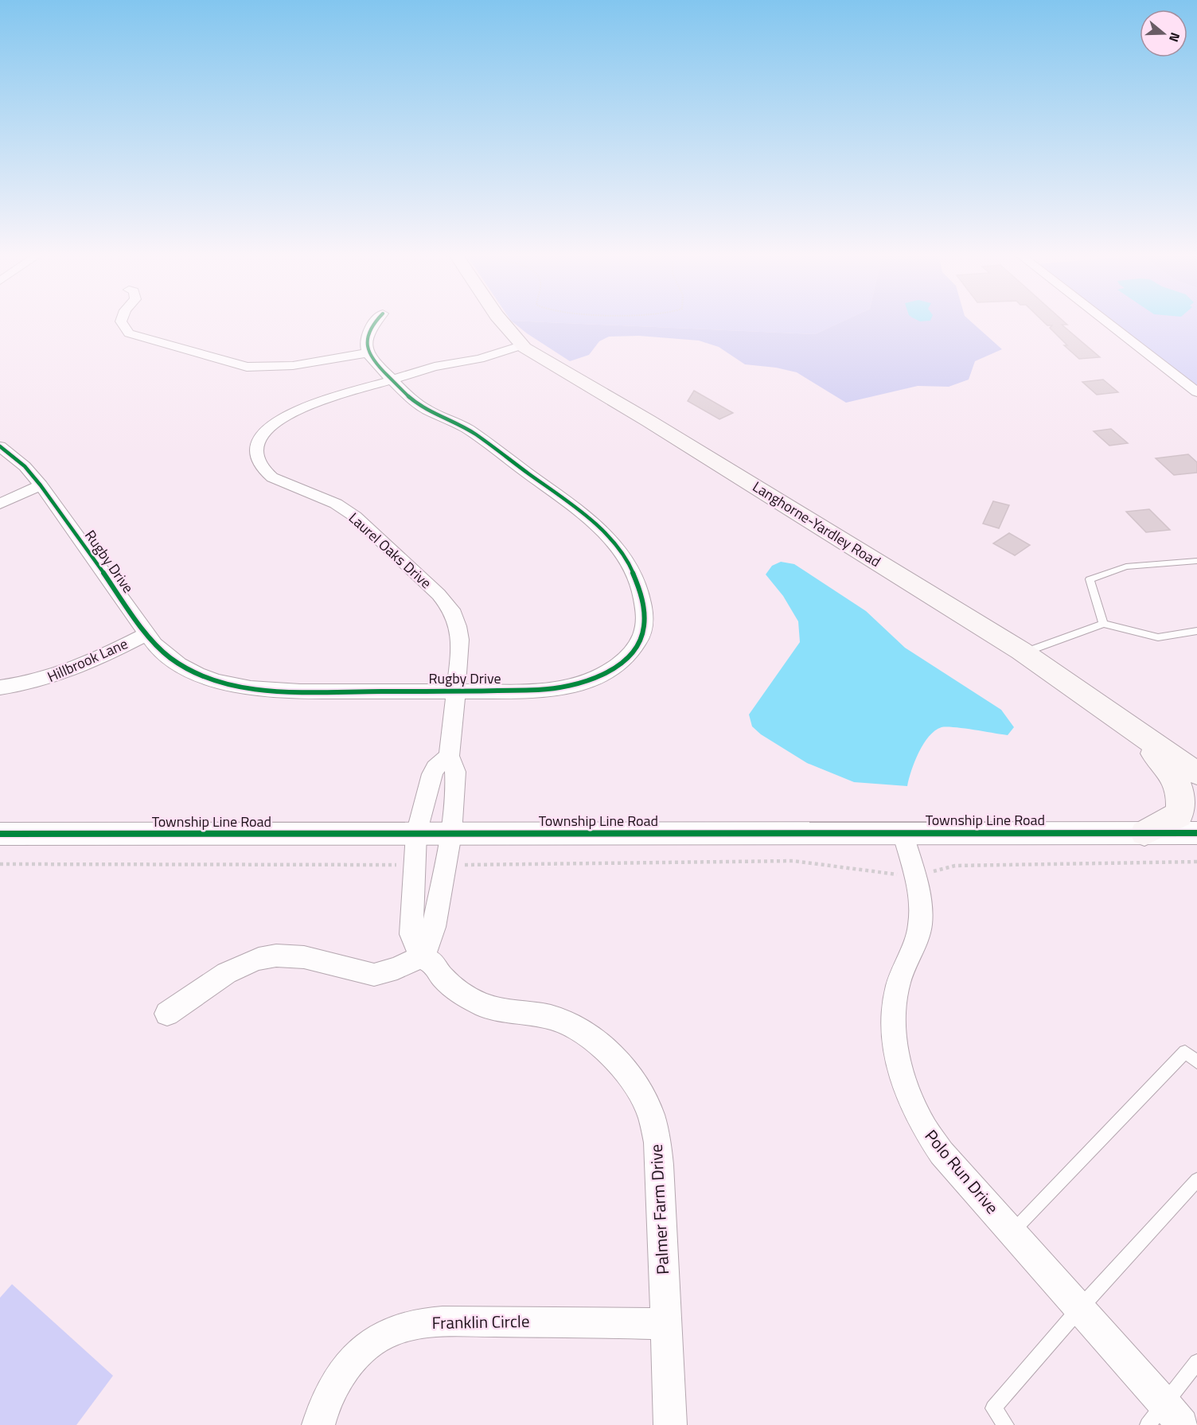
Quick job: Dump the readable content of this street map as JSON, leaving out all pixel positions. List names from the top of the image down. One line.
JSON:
{"streets":{"main road":["Langhorne-Yardley Road"],"street":["Laurel Oaks Drive","Rugby Drive","Hillbrook Lane","Township Line Road","Polo Run Drive","Palmer Farm Drive","Franklin Circle"]},"crossings":[["Langhorne-Yardley Road","Laurel Oaks Drive"],["Laurel Oaks Drive","Rugby Drive"],["Laurel Oaks Drive","Township Line Road"],["Rugby Drive","Hillbrook Lane"],["Township Line Road","Polo Run Drive"],["Township Line Road","Palmer Farm Drive"],["Palmer Farm Drive","Franklin Circle"]],"north":"right"}
